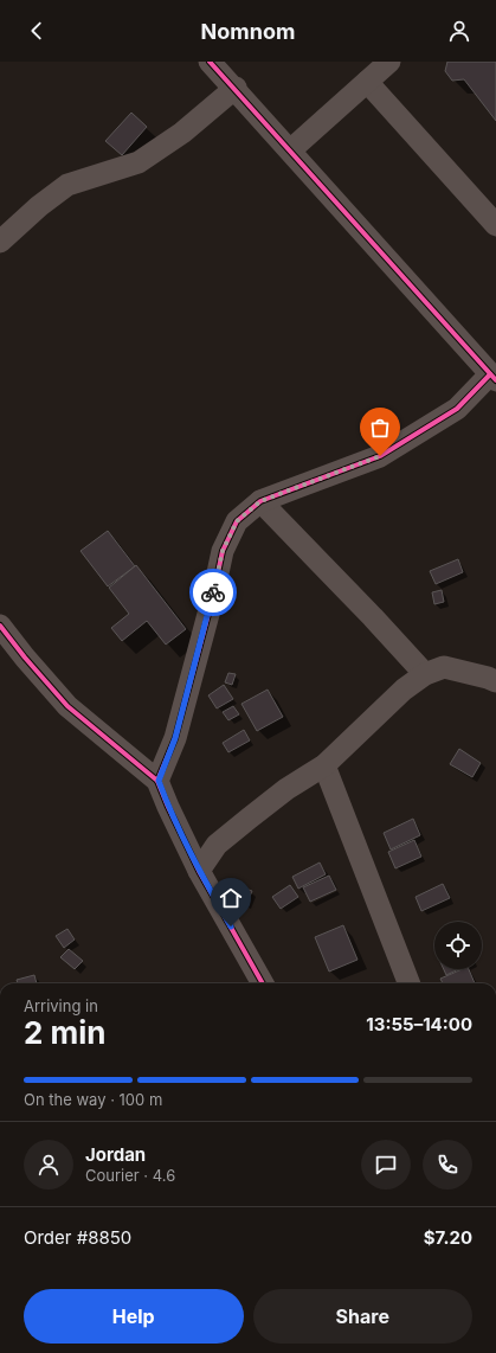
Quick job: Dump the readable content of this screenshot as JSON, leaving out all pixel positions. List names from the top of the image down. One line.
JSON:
{"page":{"header":"Nomnom","heading":["2 min","Arriving in","13:55–14:00"],"panel":["Jordan","Courier · 4.6","Order #8850","$7.20"],"bar":"On the way · 100 m","buttons":["Help","Share"]}}
